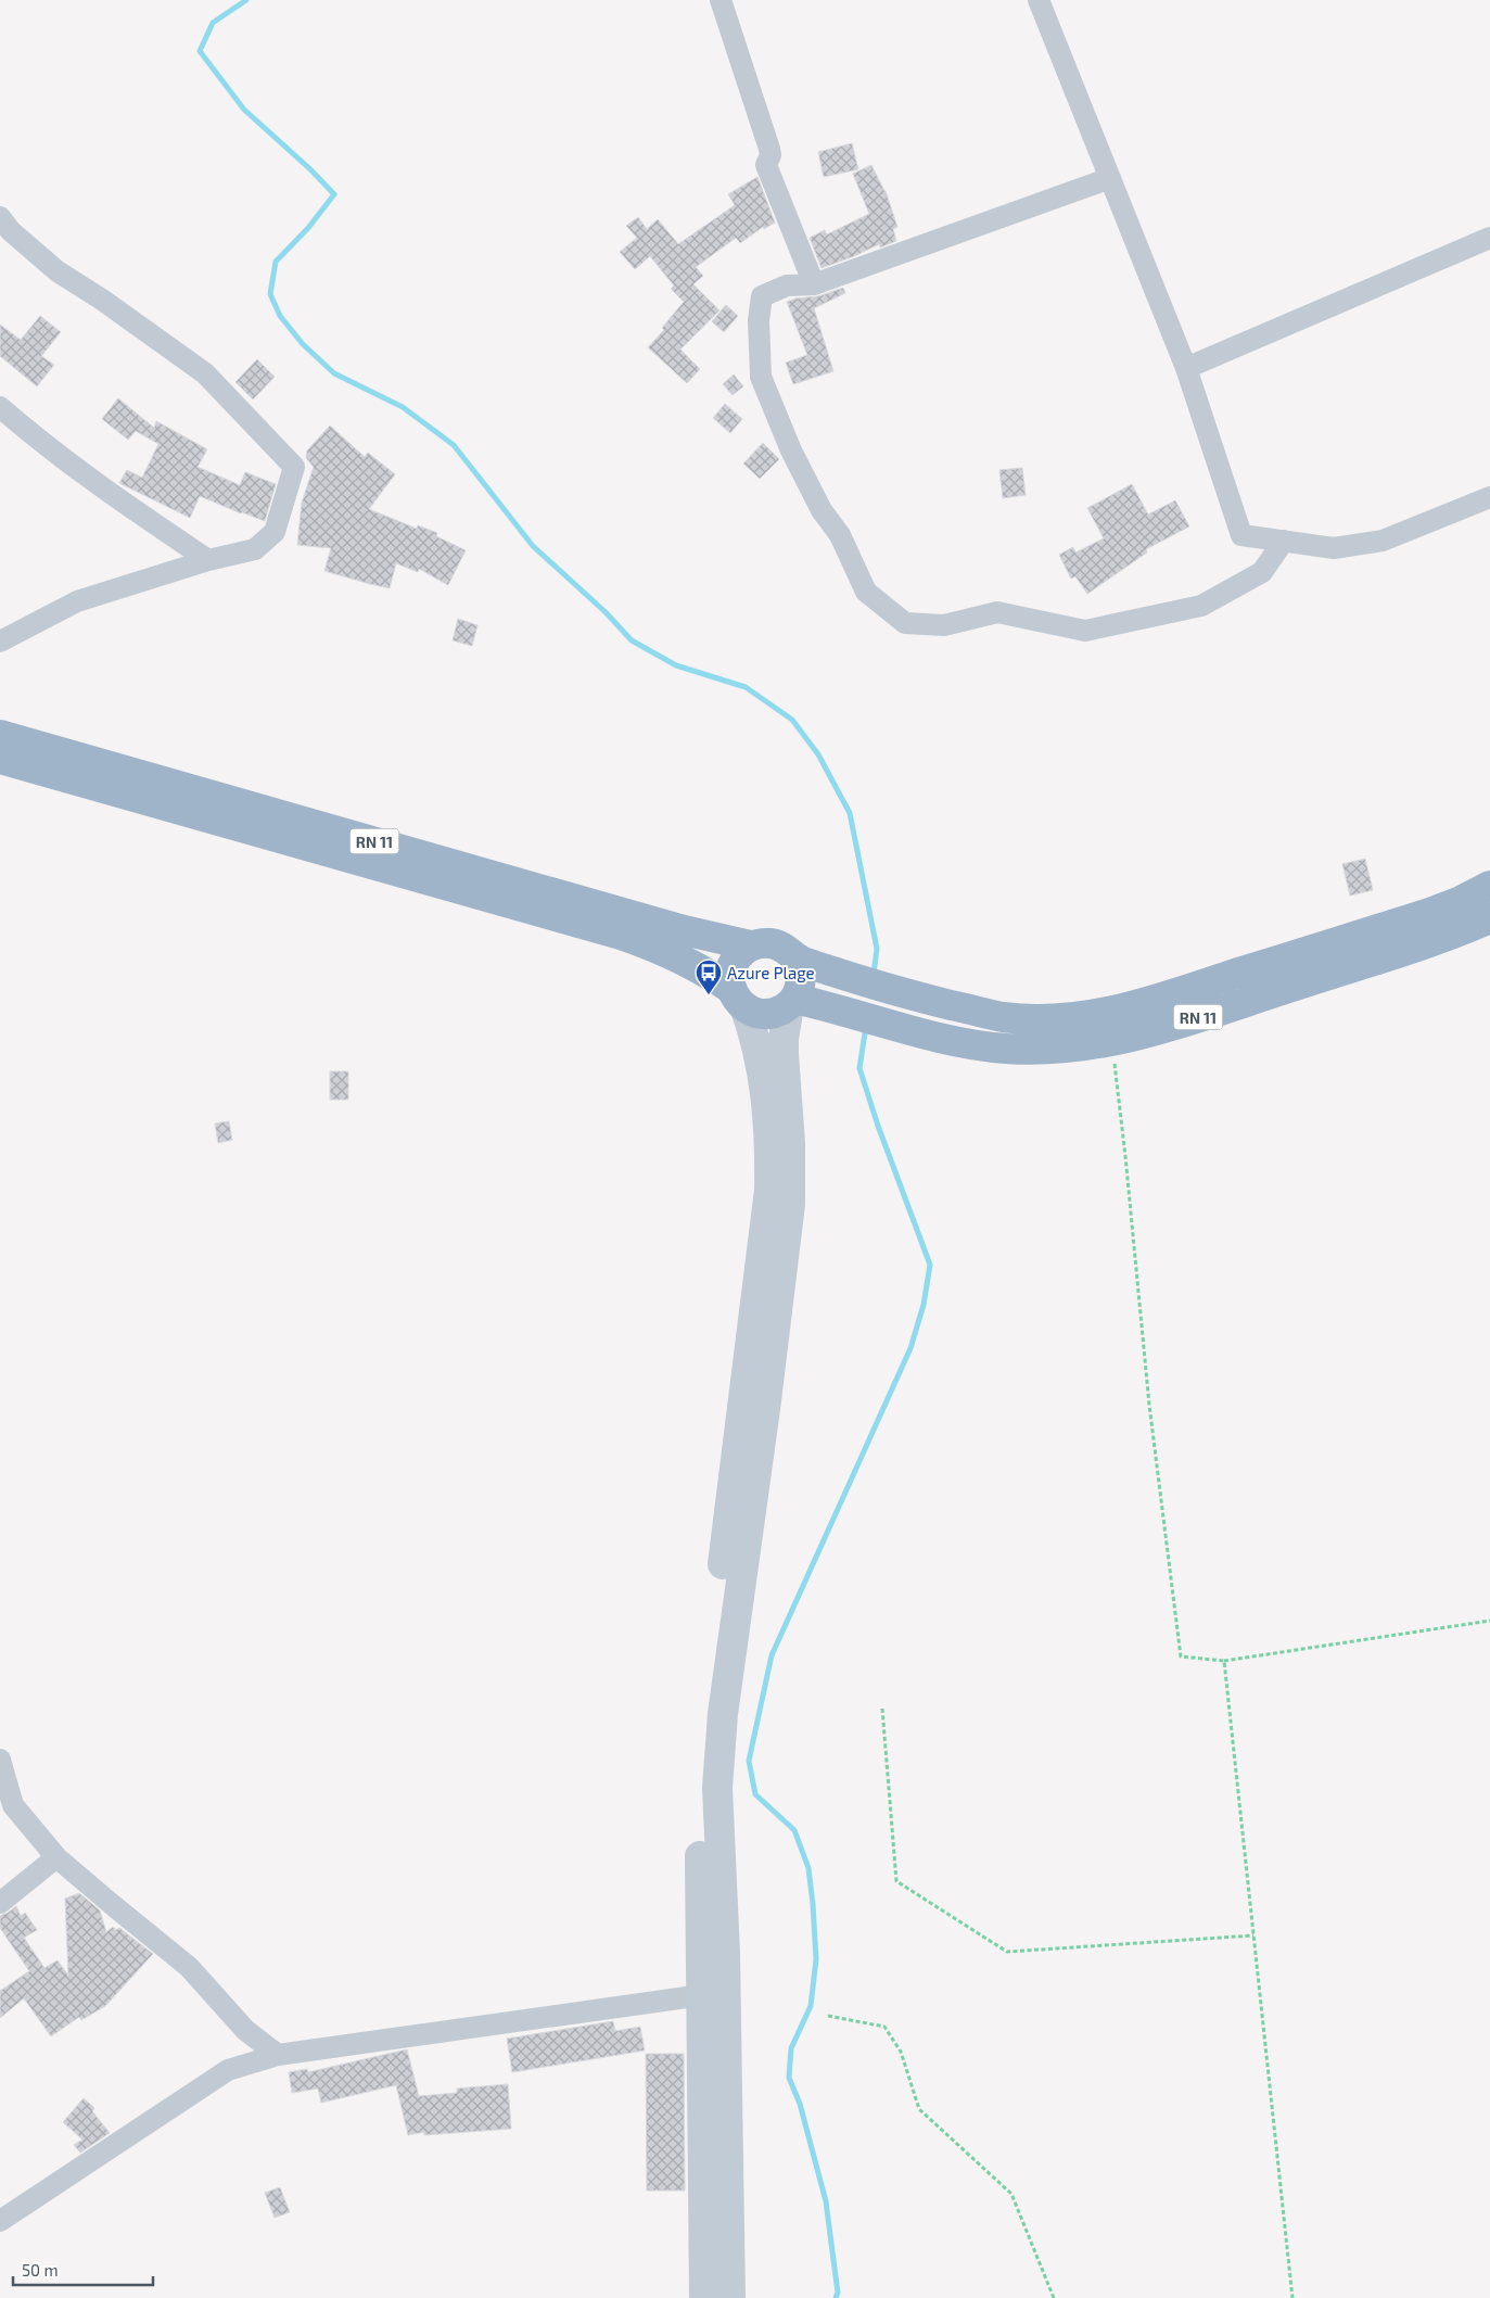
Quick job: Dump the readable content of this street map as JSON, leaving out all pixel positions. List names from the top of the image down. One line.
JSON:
{"streets":{"highway":["RN 11"]},"places":{"bus stop":["Azure Plage"]},"scale_bar":"50 m"}
